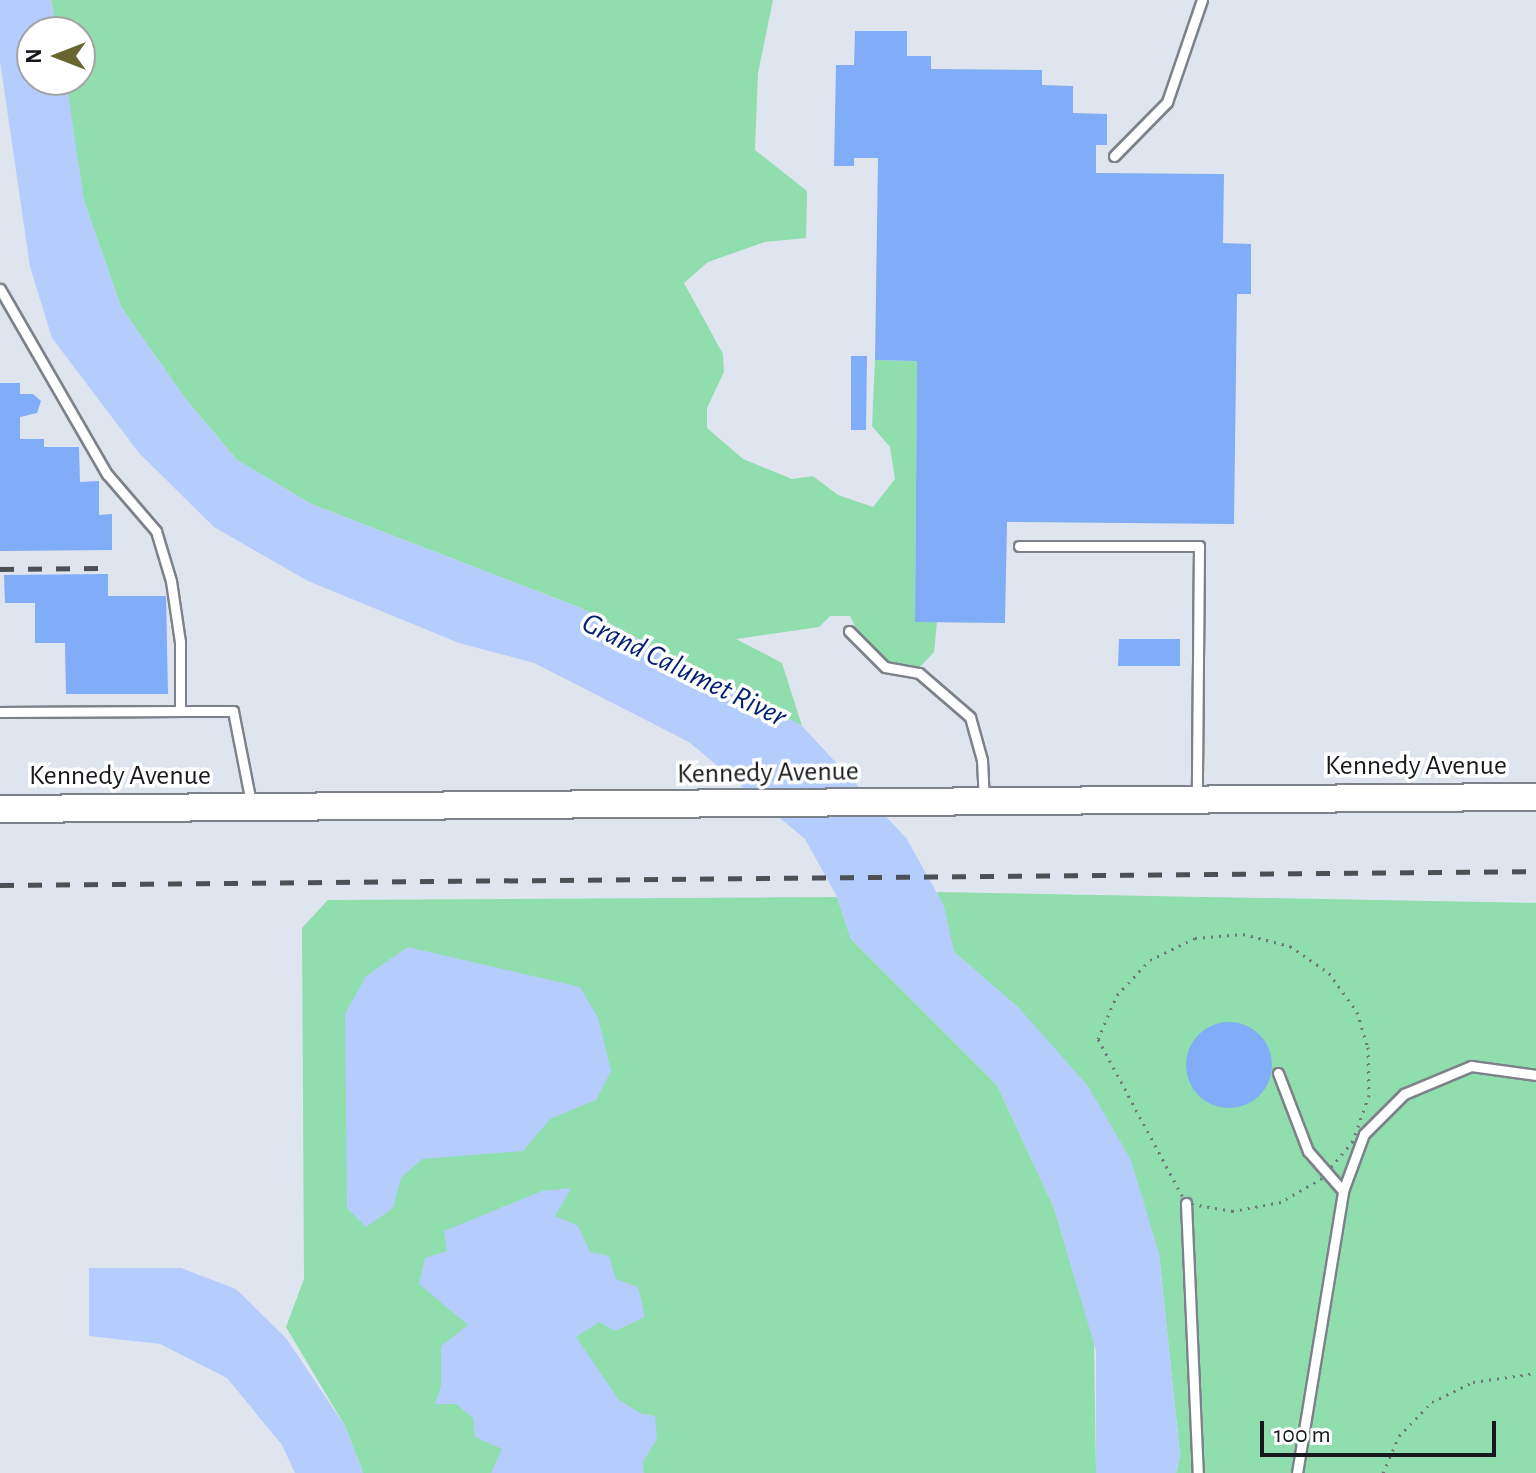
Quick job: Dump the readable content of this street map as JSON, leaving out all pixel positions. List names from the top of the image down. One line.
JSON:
{"streets":{"main road":["Kennedy Avenue"]},"water":["Grand Calumet River"],"scale_bar":"100 m","north":"left"}
